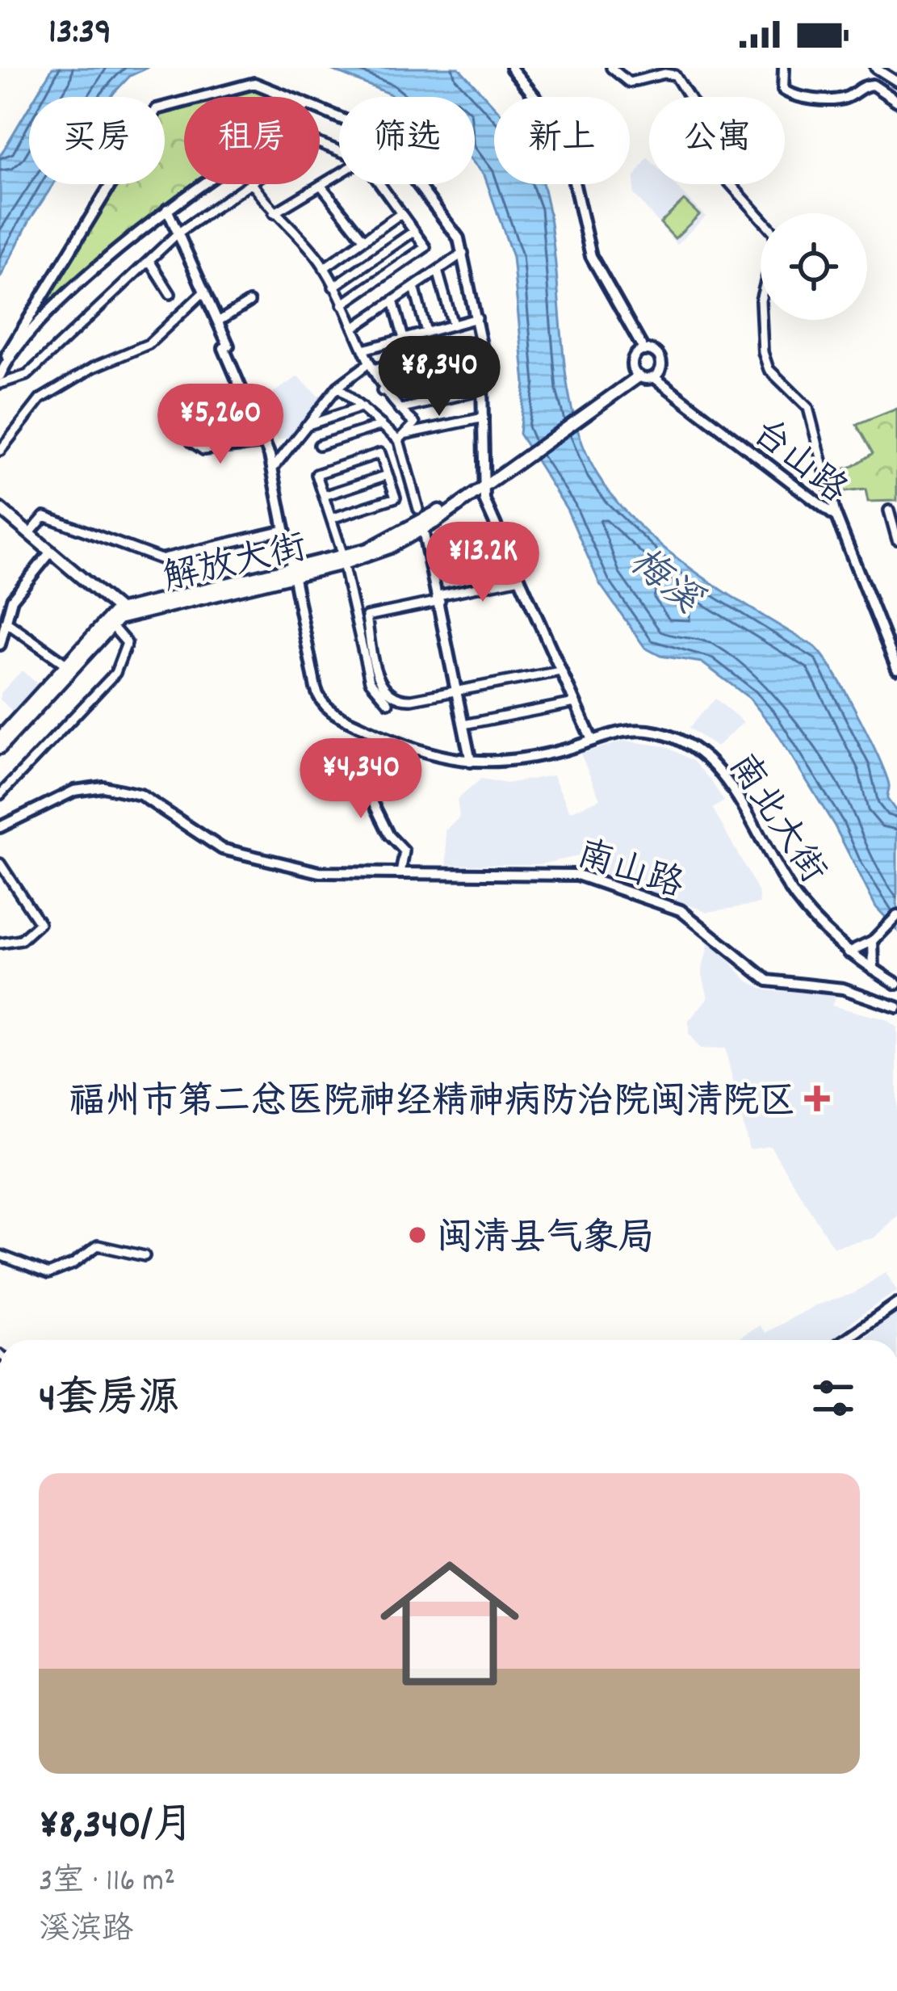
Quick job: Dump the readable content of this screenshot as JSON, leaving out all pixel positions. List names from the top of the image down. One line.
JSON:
{"streets":{"main road":["解放大街"],"street":["台山路","南北大街","南山路"]},"crossings":[["解放大街","南北大街"]],"water":["梅溪"],"places":{"health":["福州市第二总医院神经精神病防治院闽清院区"],"other":["闽清县气象局"]},"page":{"status":"13:39","chip":["买房","租房","筛选","新上","公寓"],"price":["¥8,340","¥5,260","¥13.2K","¥4,340"],"heading":"4套房源","list":[{"name":"¥8,340/月","note":"3室 · 116 m² · 溪滨路"}]}}
